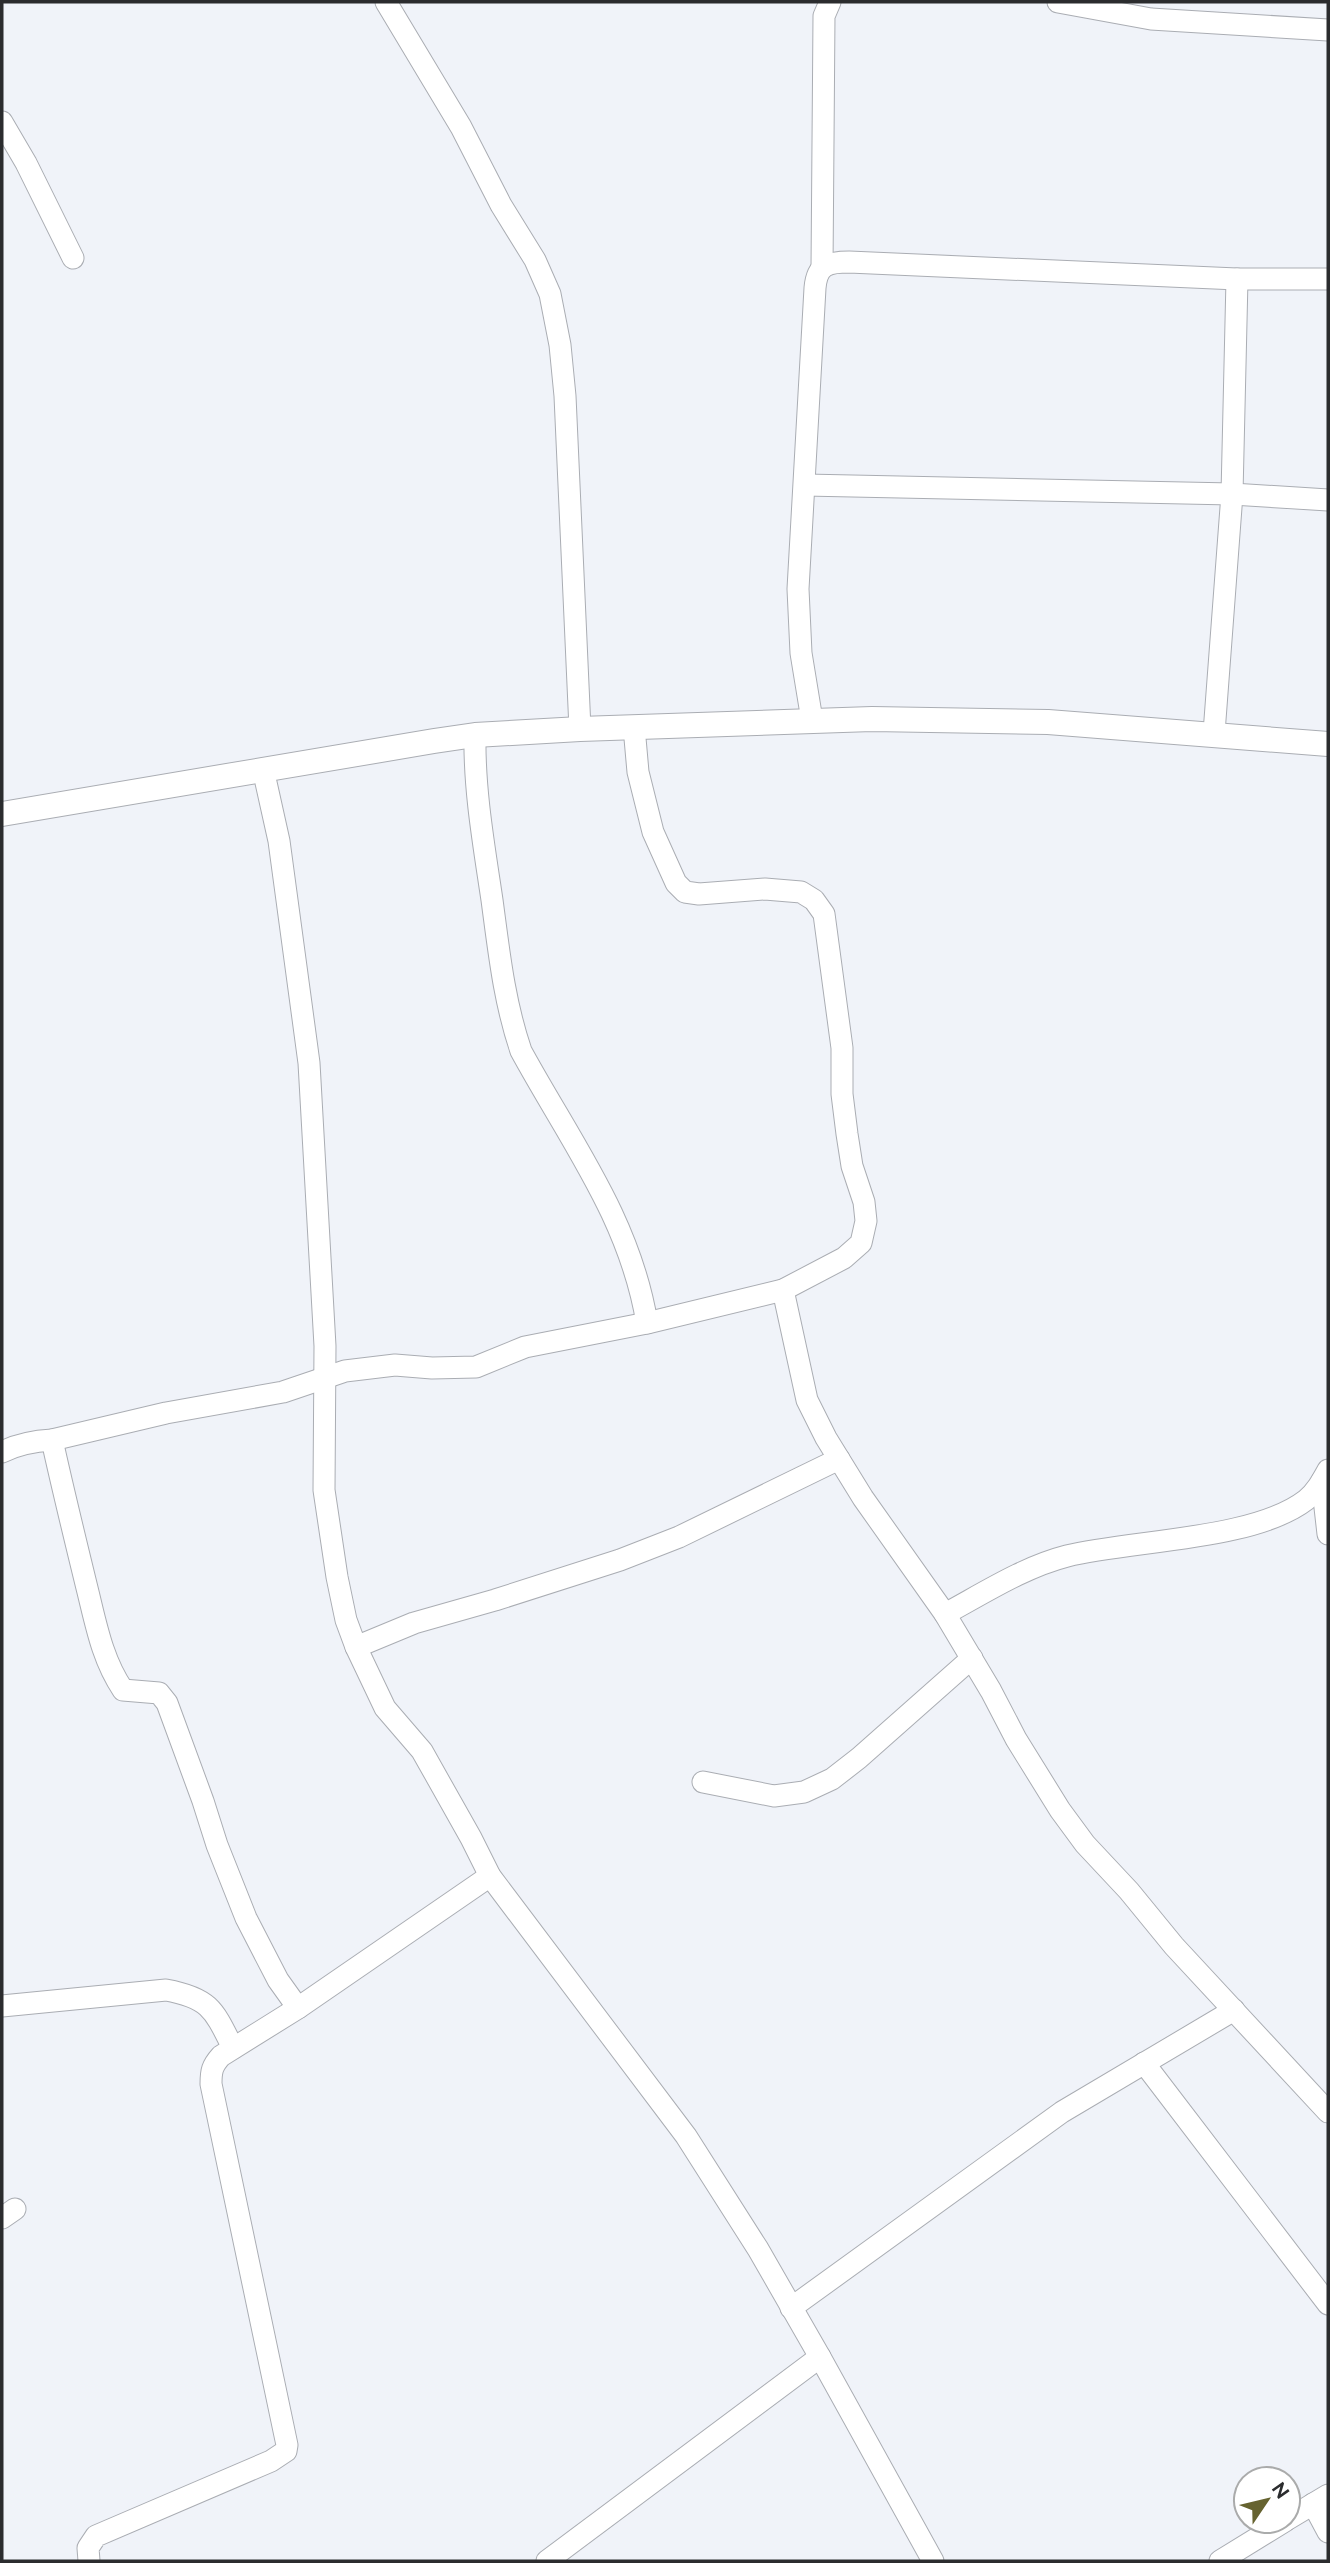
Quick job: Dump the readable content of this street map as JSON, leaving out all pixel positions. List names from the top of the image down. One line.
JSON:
{"north":"top right"}
